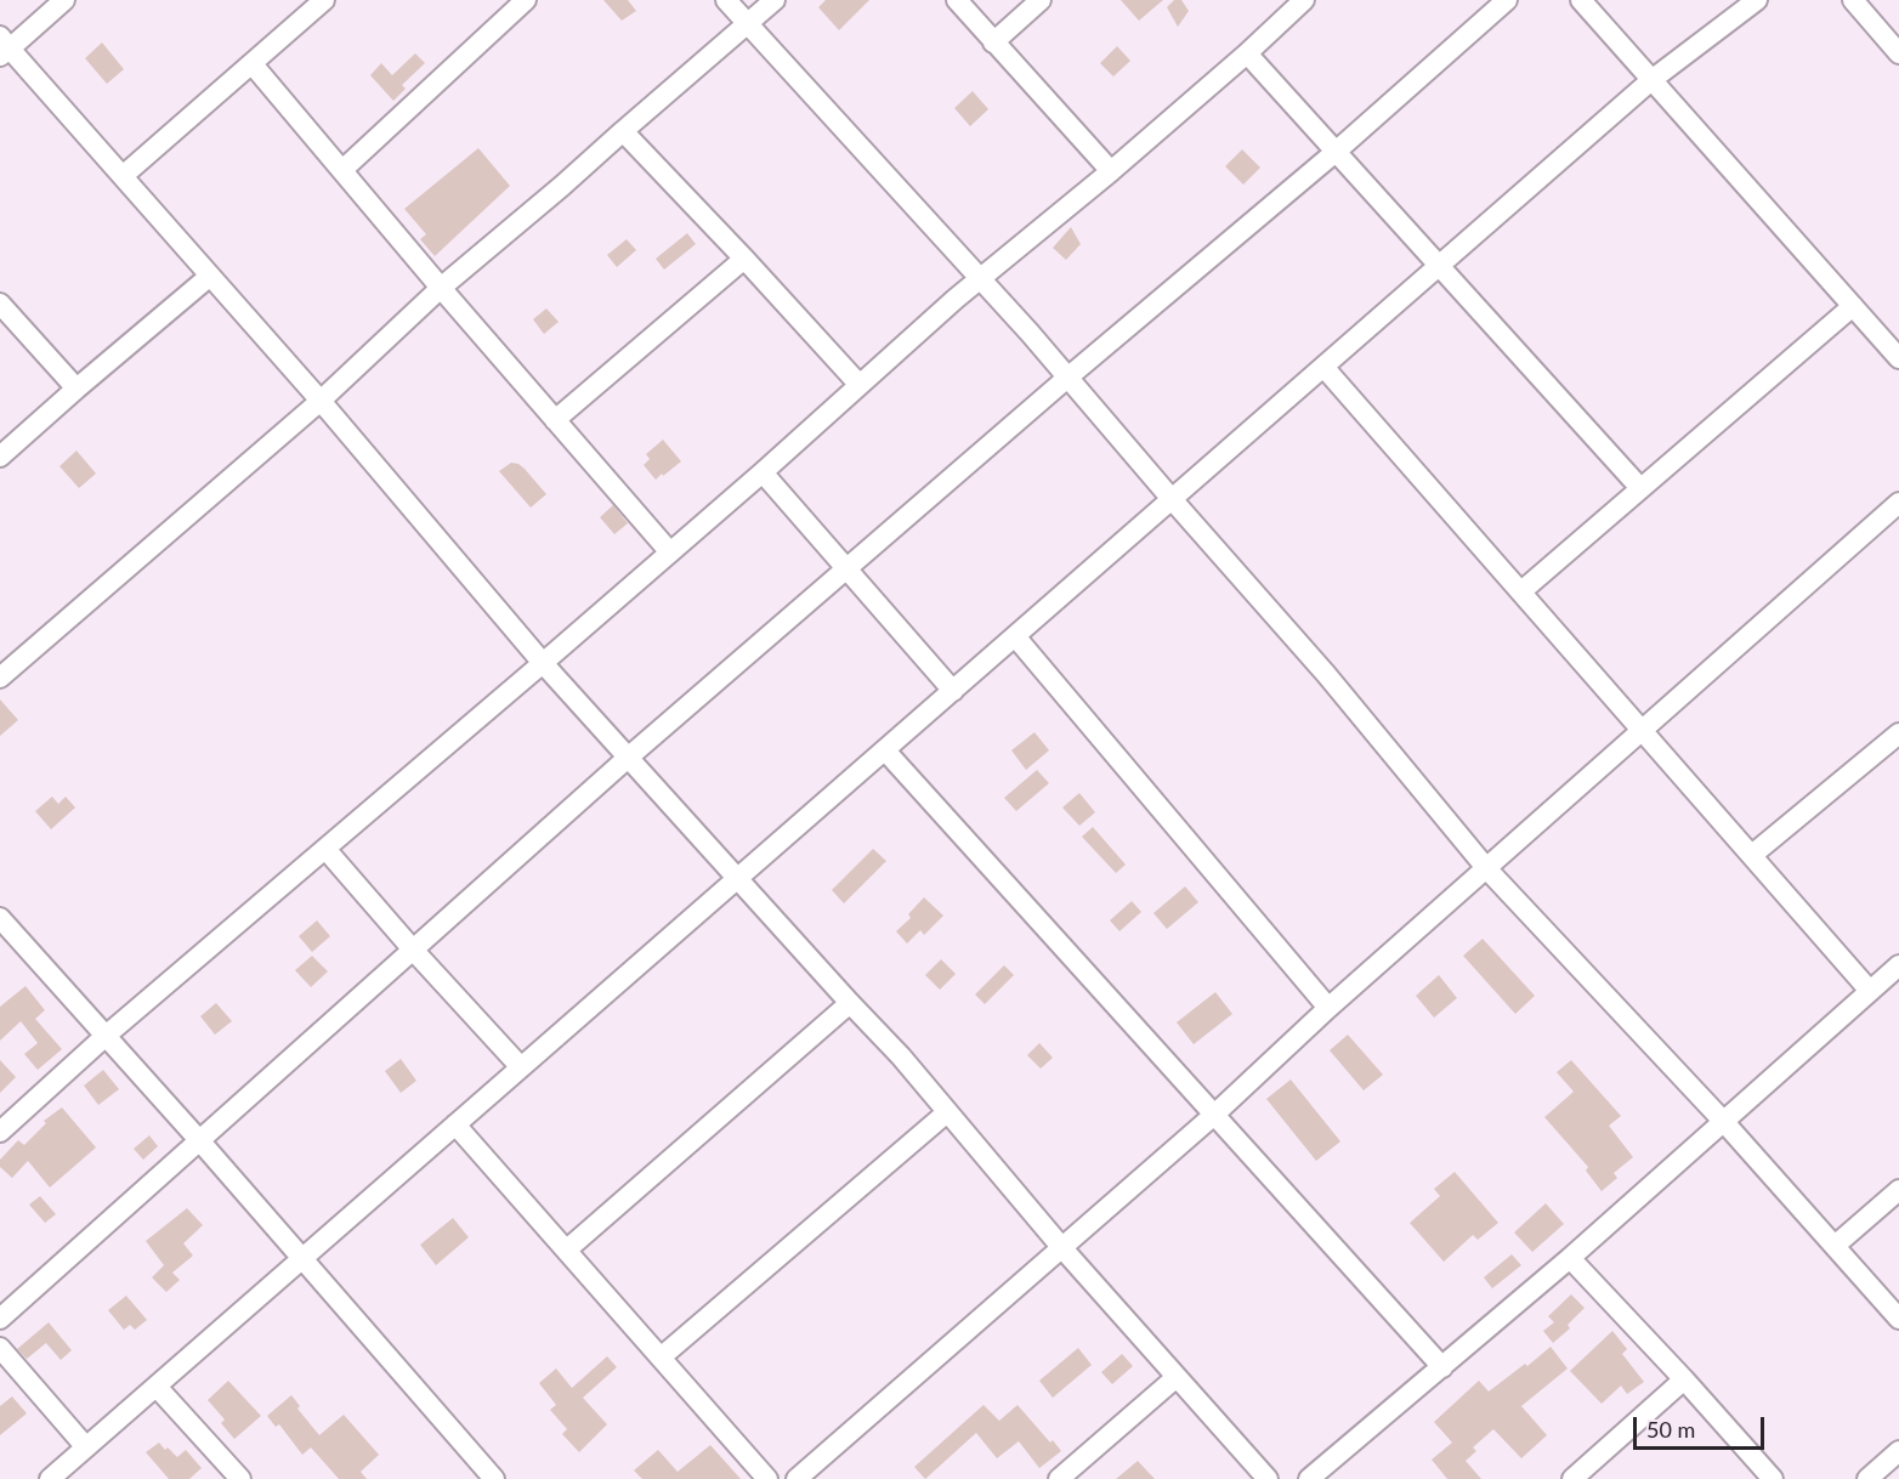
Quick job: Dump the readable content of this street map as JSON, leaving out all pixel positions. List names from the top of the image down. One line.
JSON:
{"scale_bar":"50 m"}
